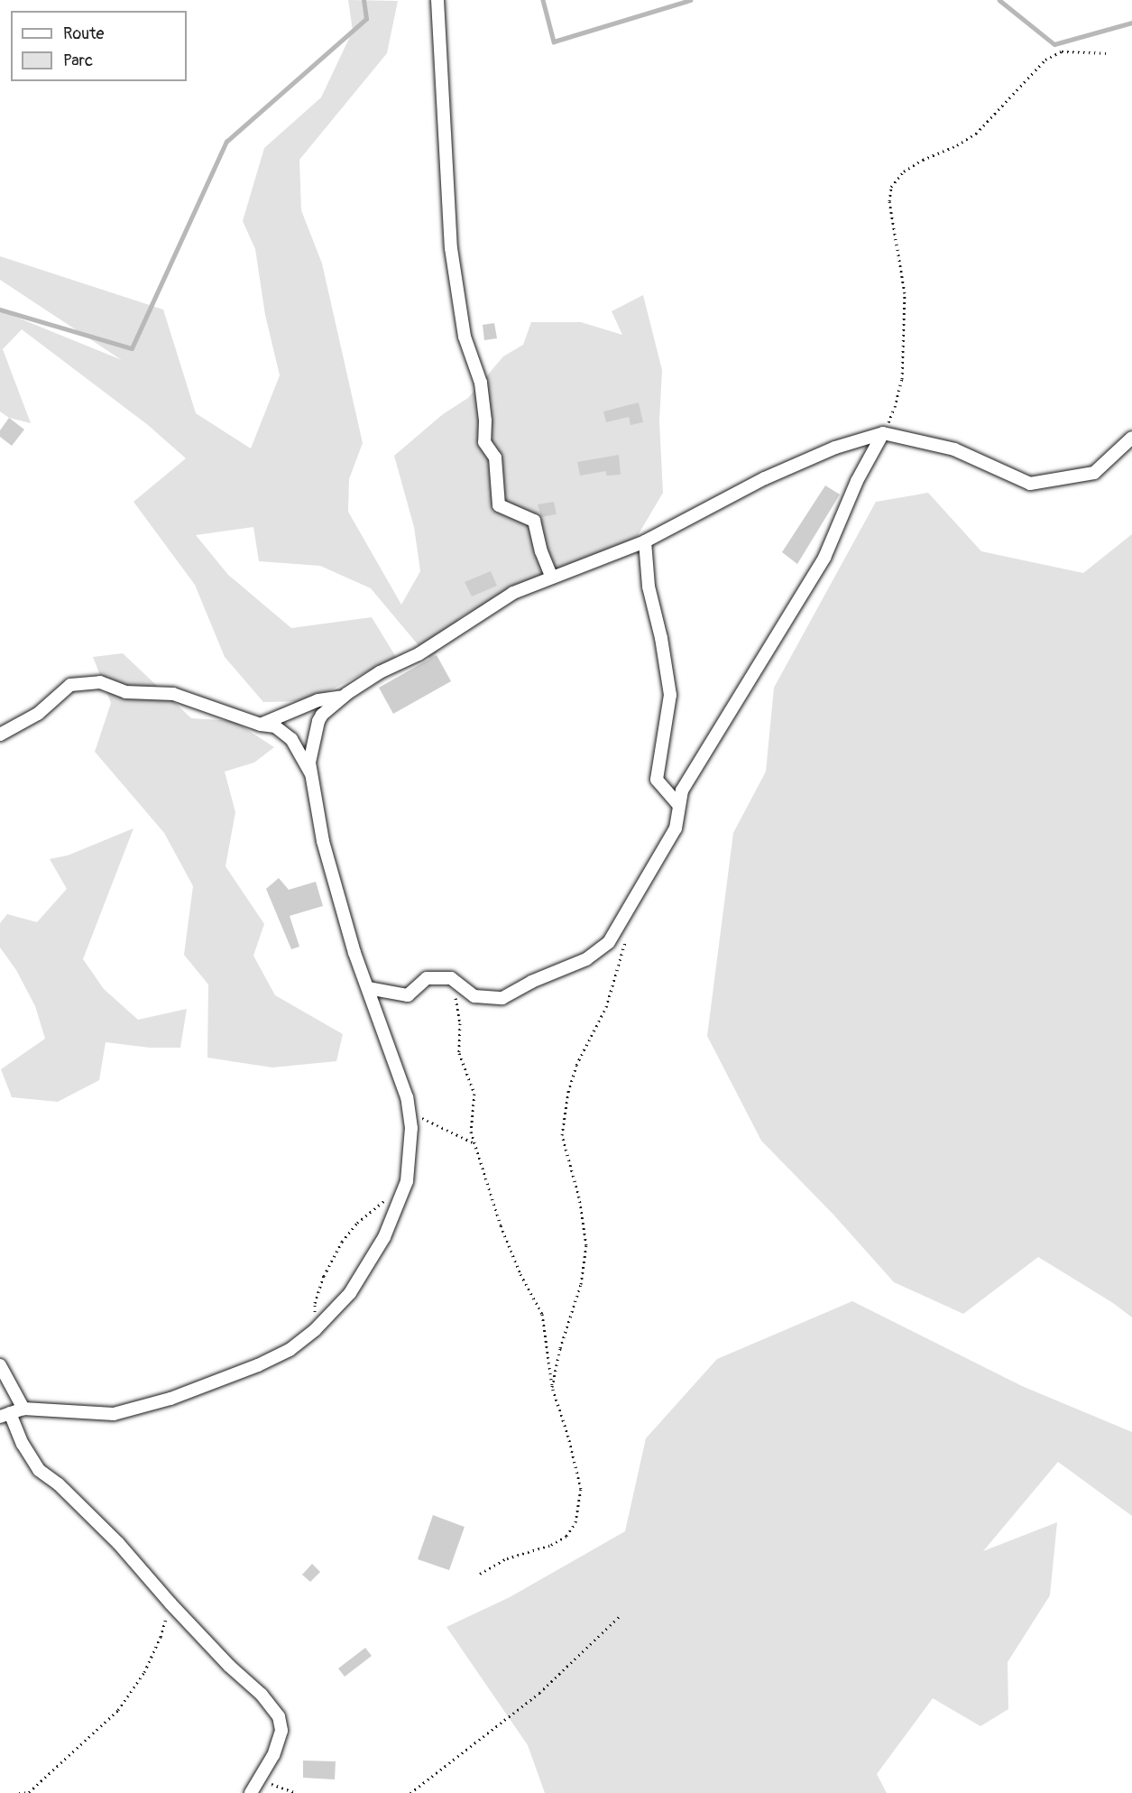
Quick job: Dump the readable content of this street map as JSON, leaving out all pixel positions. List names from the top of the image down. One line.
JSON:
{"legend":["Route","Parc"]}
